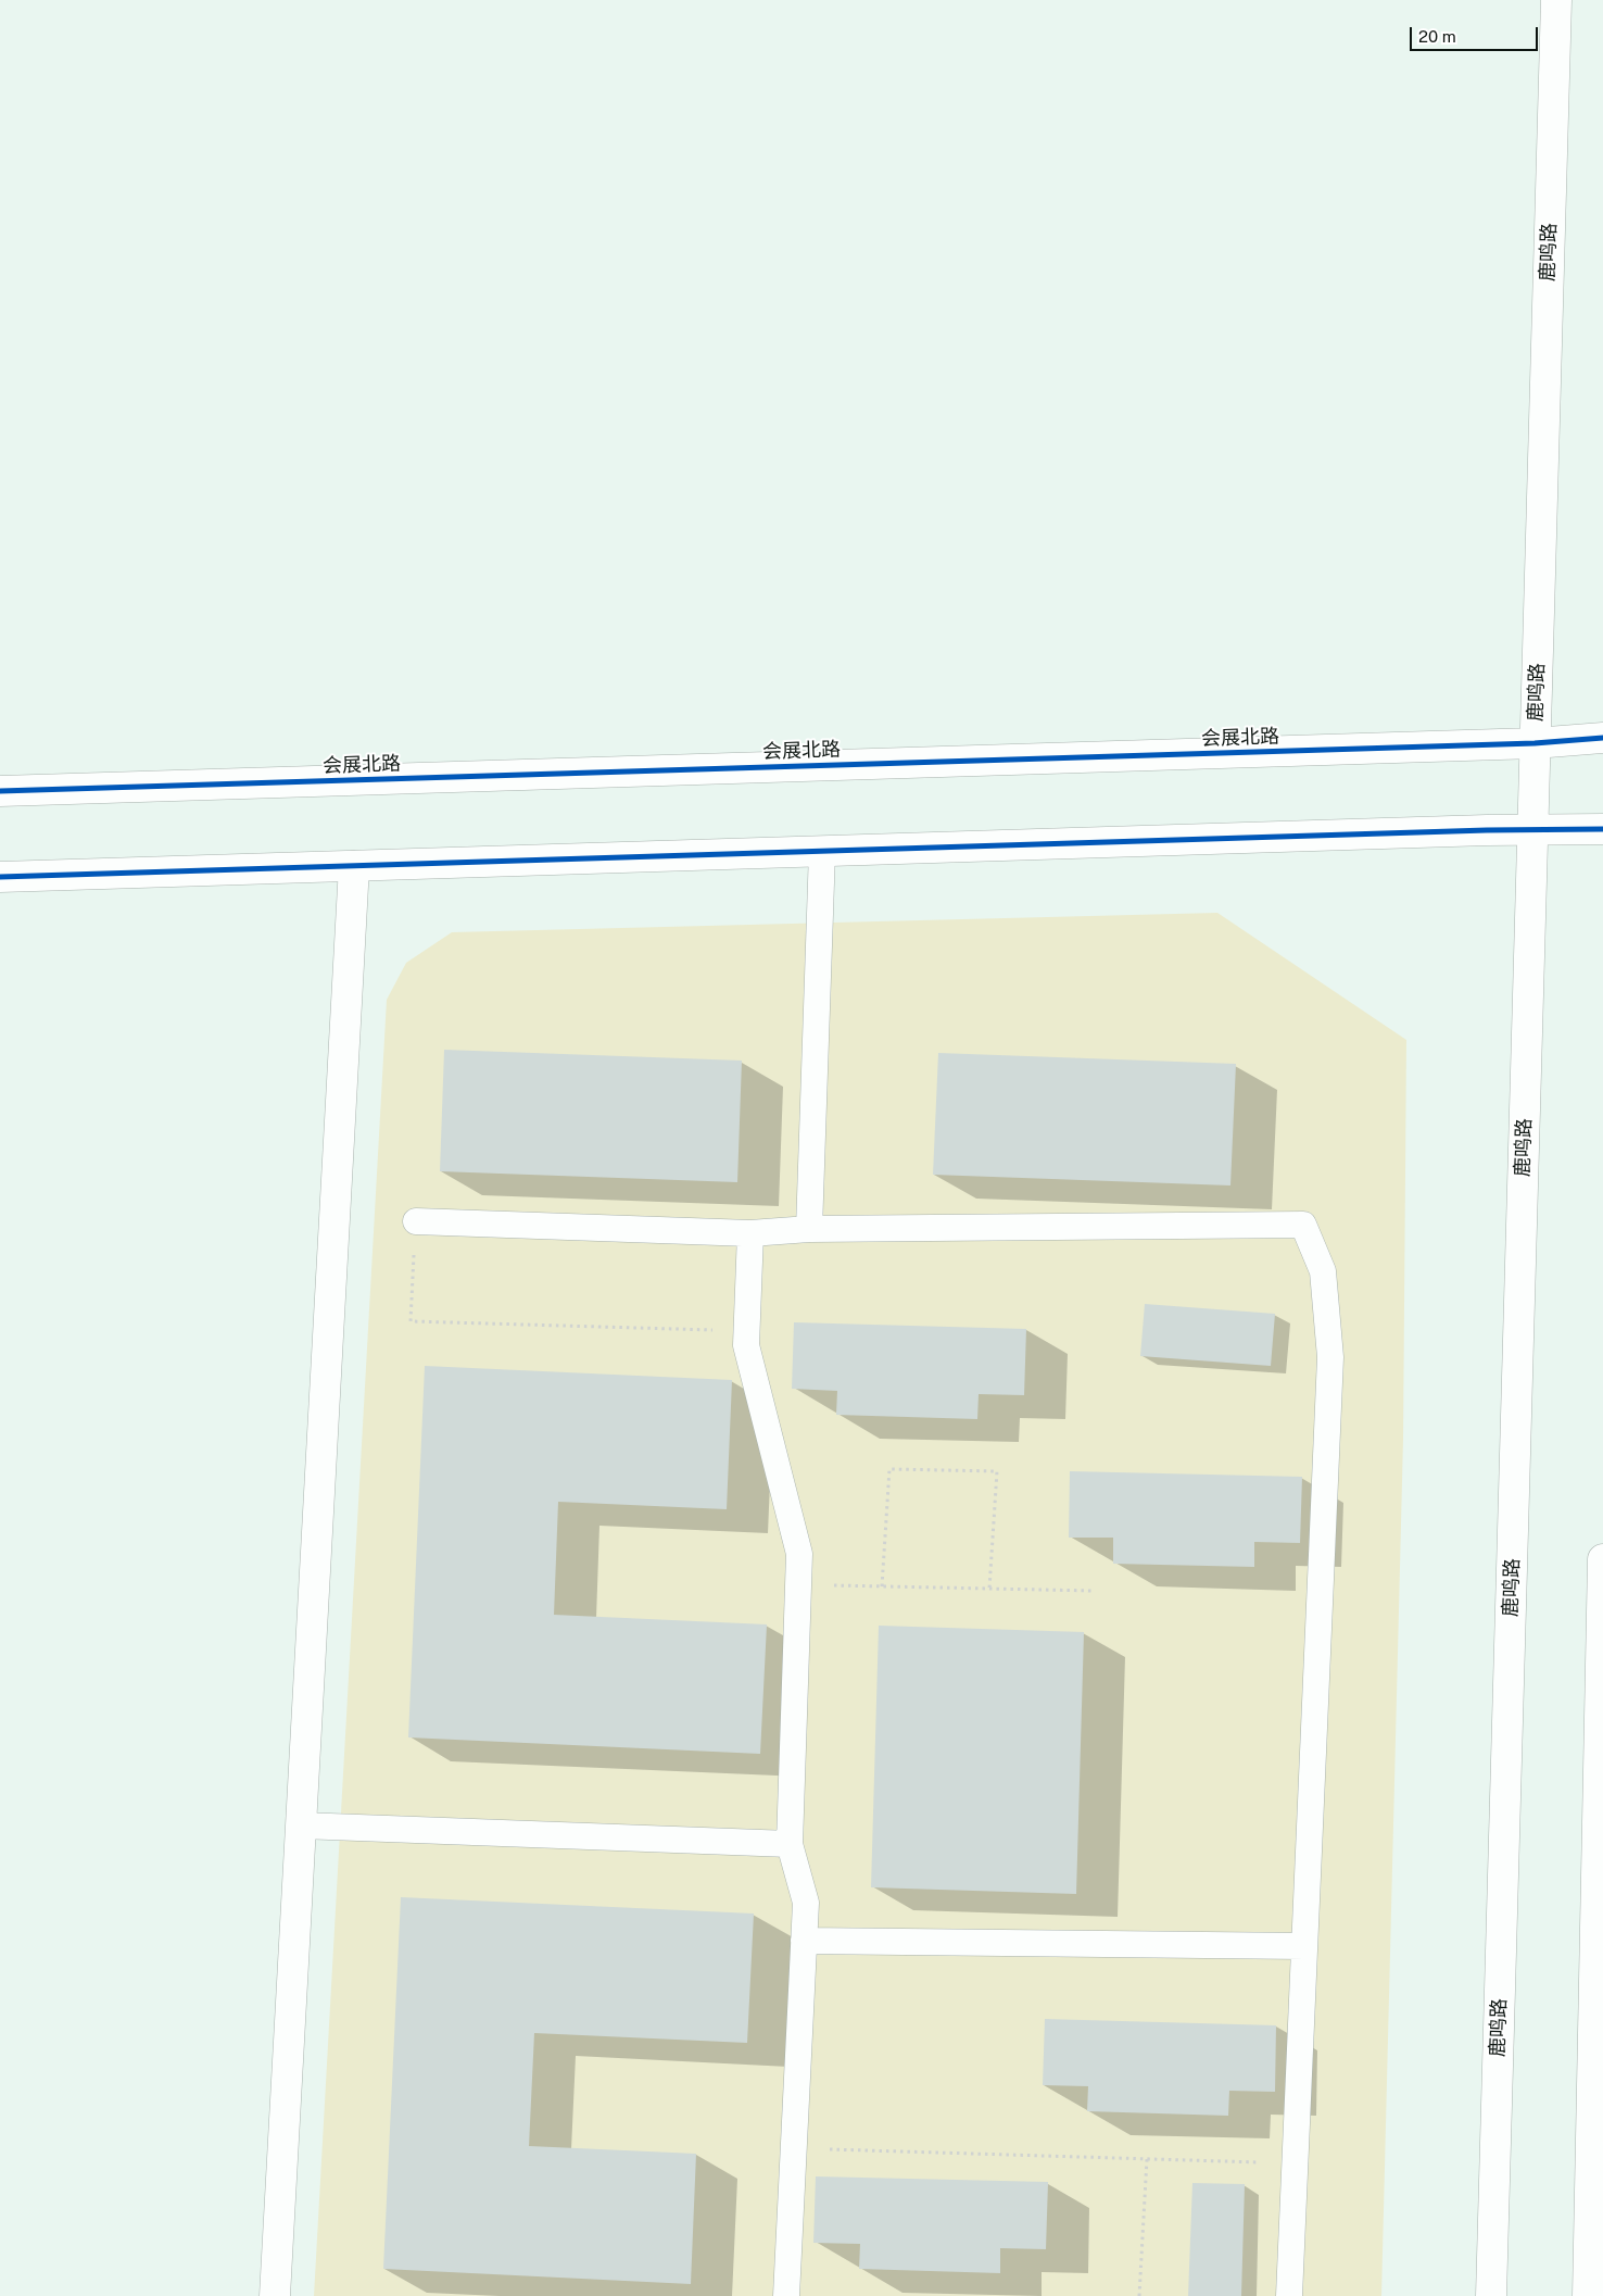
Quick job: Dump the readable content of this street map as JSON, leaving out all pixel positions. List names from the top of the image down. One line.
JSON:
{"streets":{"main road":["鹿鸣路","会展北路"]},"crossings":[["鹿鸣路","会展北路"]],"scale_bar":"20 m"}
